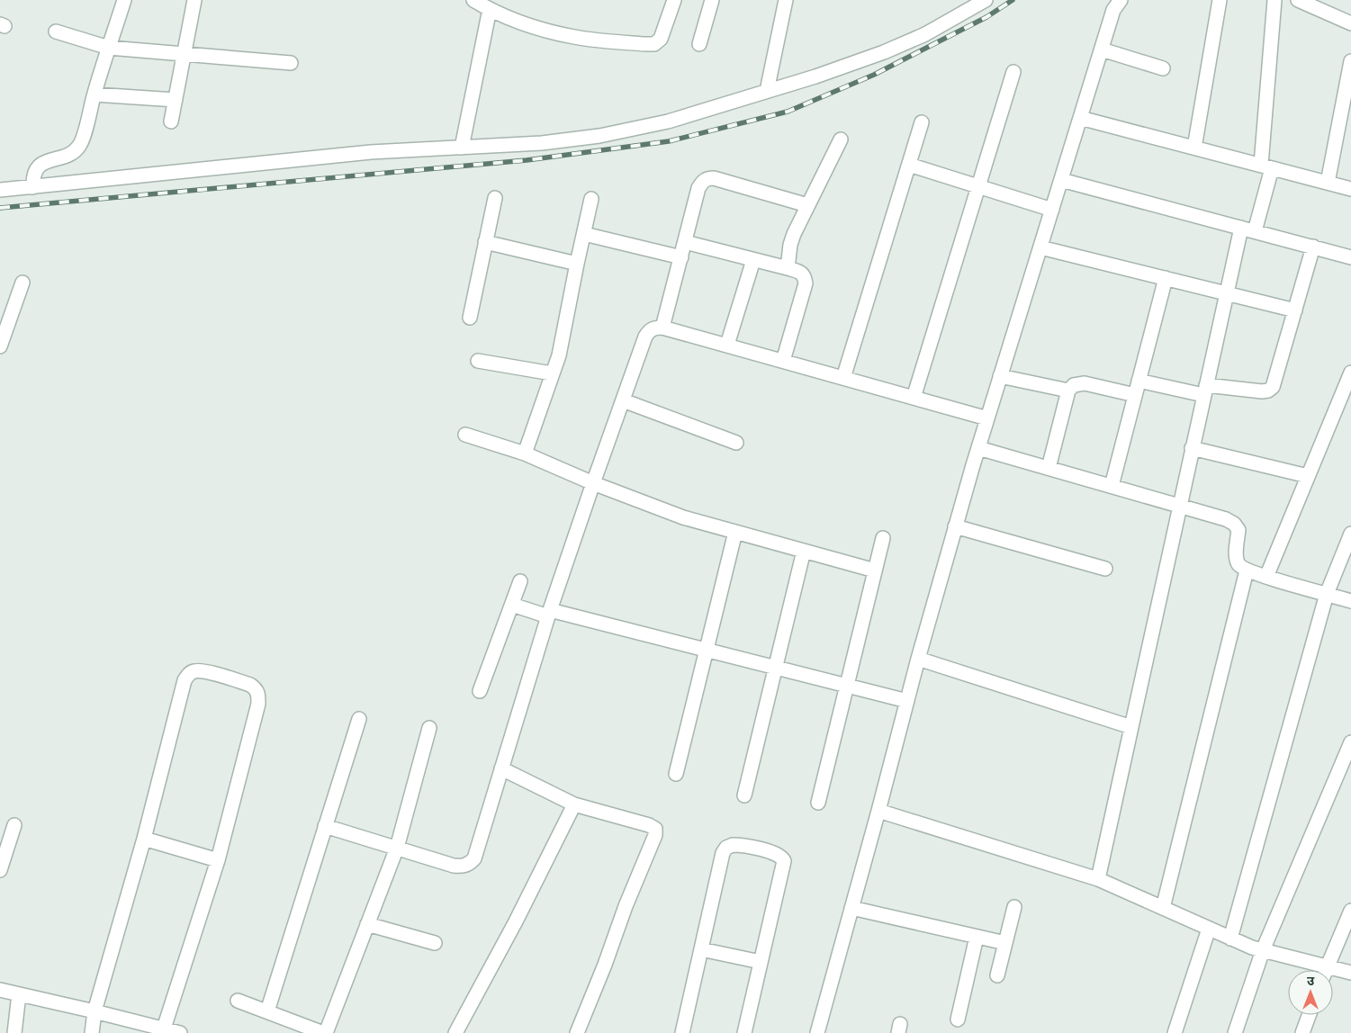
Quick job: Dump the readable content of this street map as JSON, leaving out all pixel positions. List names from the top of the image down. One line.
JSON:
{"north":"top"}
